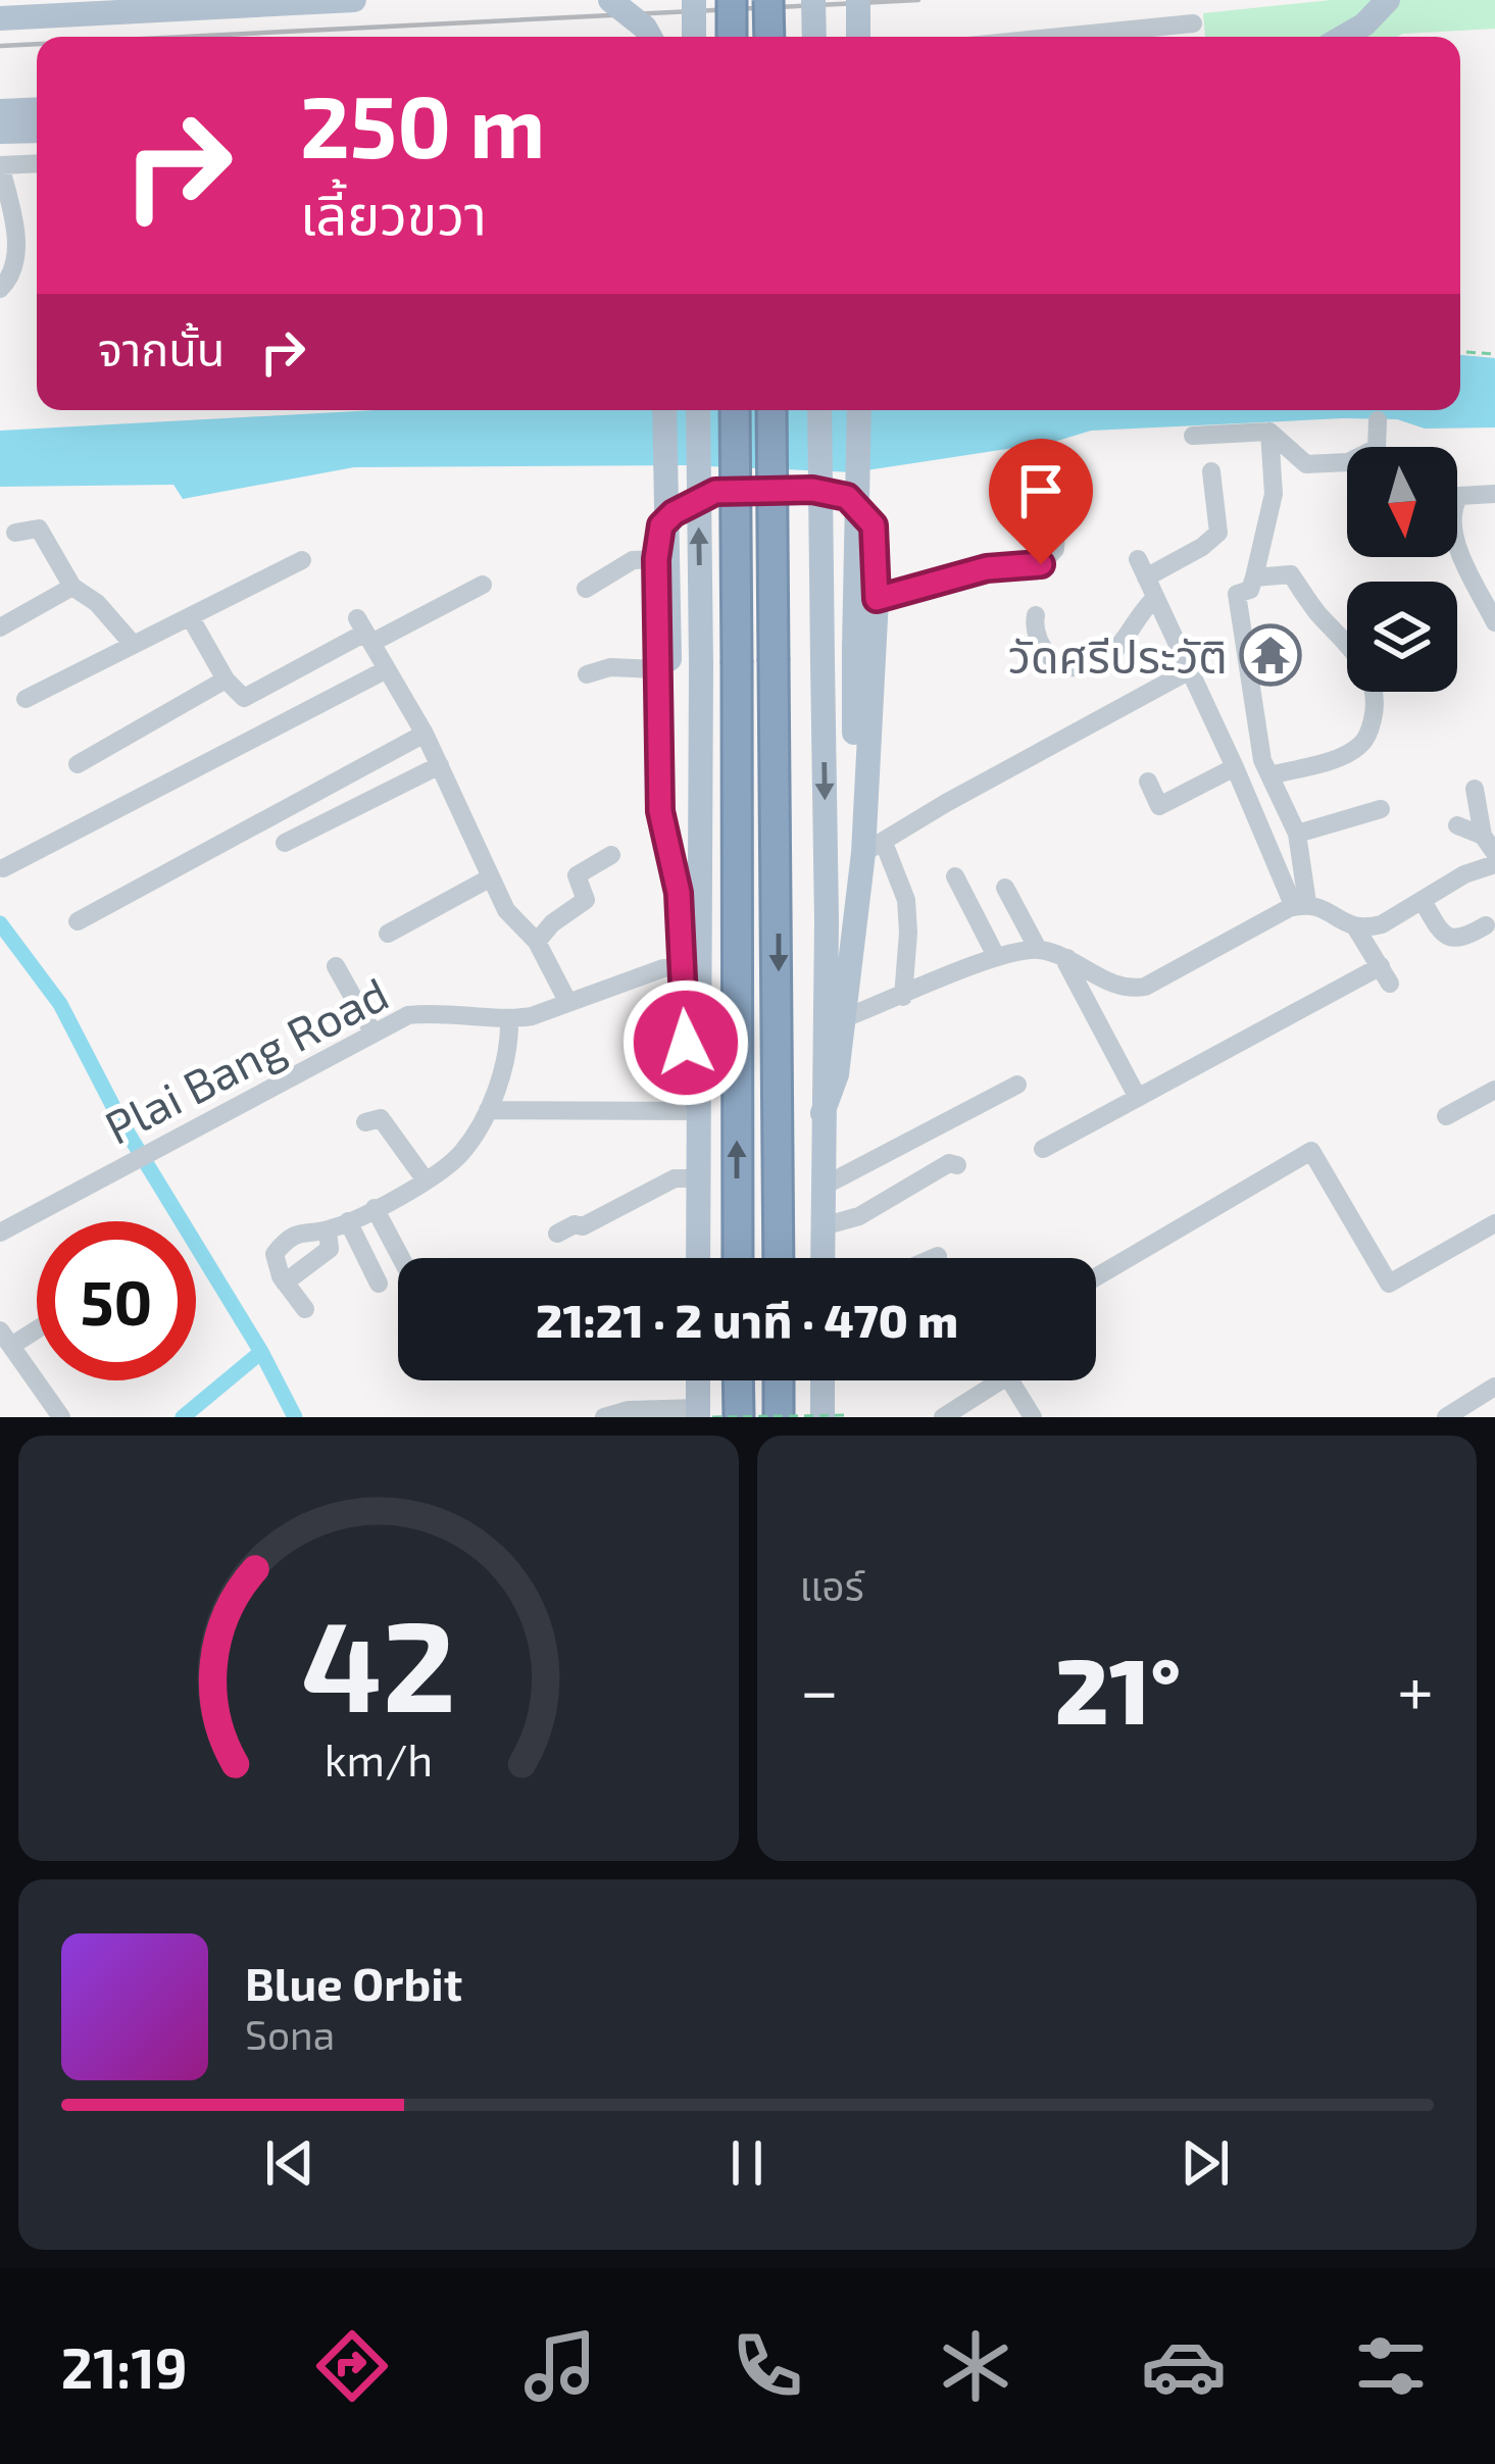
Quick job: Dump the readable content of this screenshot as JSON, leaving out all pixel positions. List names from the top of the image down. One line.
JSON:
{"streets":{"street":["Plai Bang Road"]},"places":{"temple":["วัดศรีประวัติ"]},"north":"bottom","page":{"turn":["250 m","เลี้ยวขวา"],"then":"จากนั้น","limit":"50","trip":"21:21 · 2 นาที · 470 m","tile":"แอร์","heat":["−","21°","+"],"song":["Blue Orbit","Sona"],"tabs":"21:19","gauge":["42","km/h"]}}
